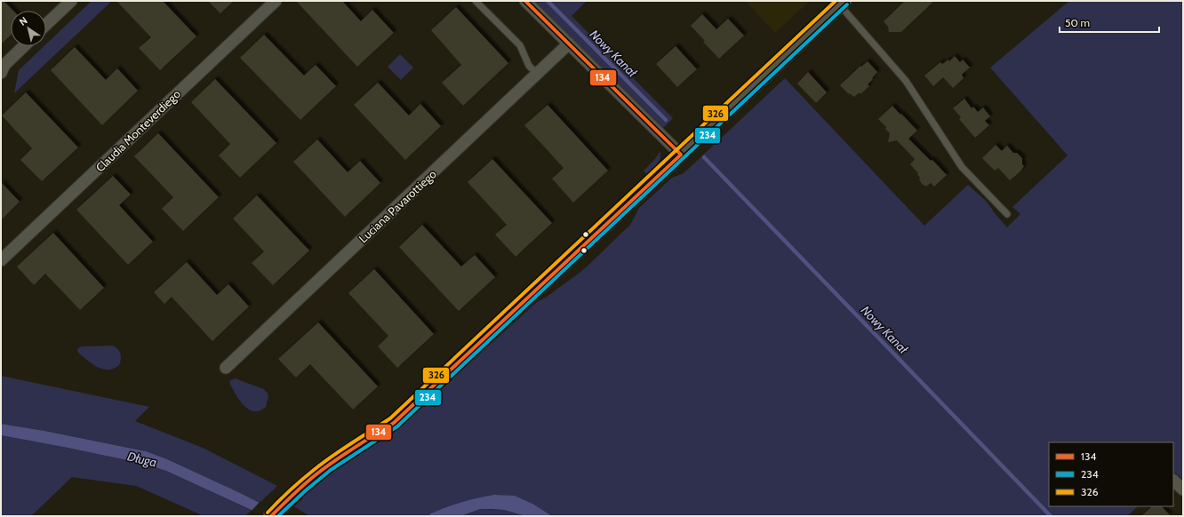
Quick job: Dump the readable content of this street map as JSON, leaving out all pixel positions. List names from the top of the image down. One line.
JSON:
{"streets":{"street":["Claudia Monteverdiego","Luciana Pavarottiego"]},"water":["Nowy Kanał","Długa"],"lines":["transit line 134","transit line 326","transit line 234"],"legend":["134","234","326"],"scale_bar":"50 m","north":"top left"}
